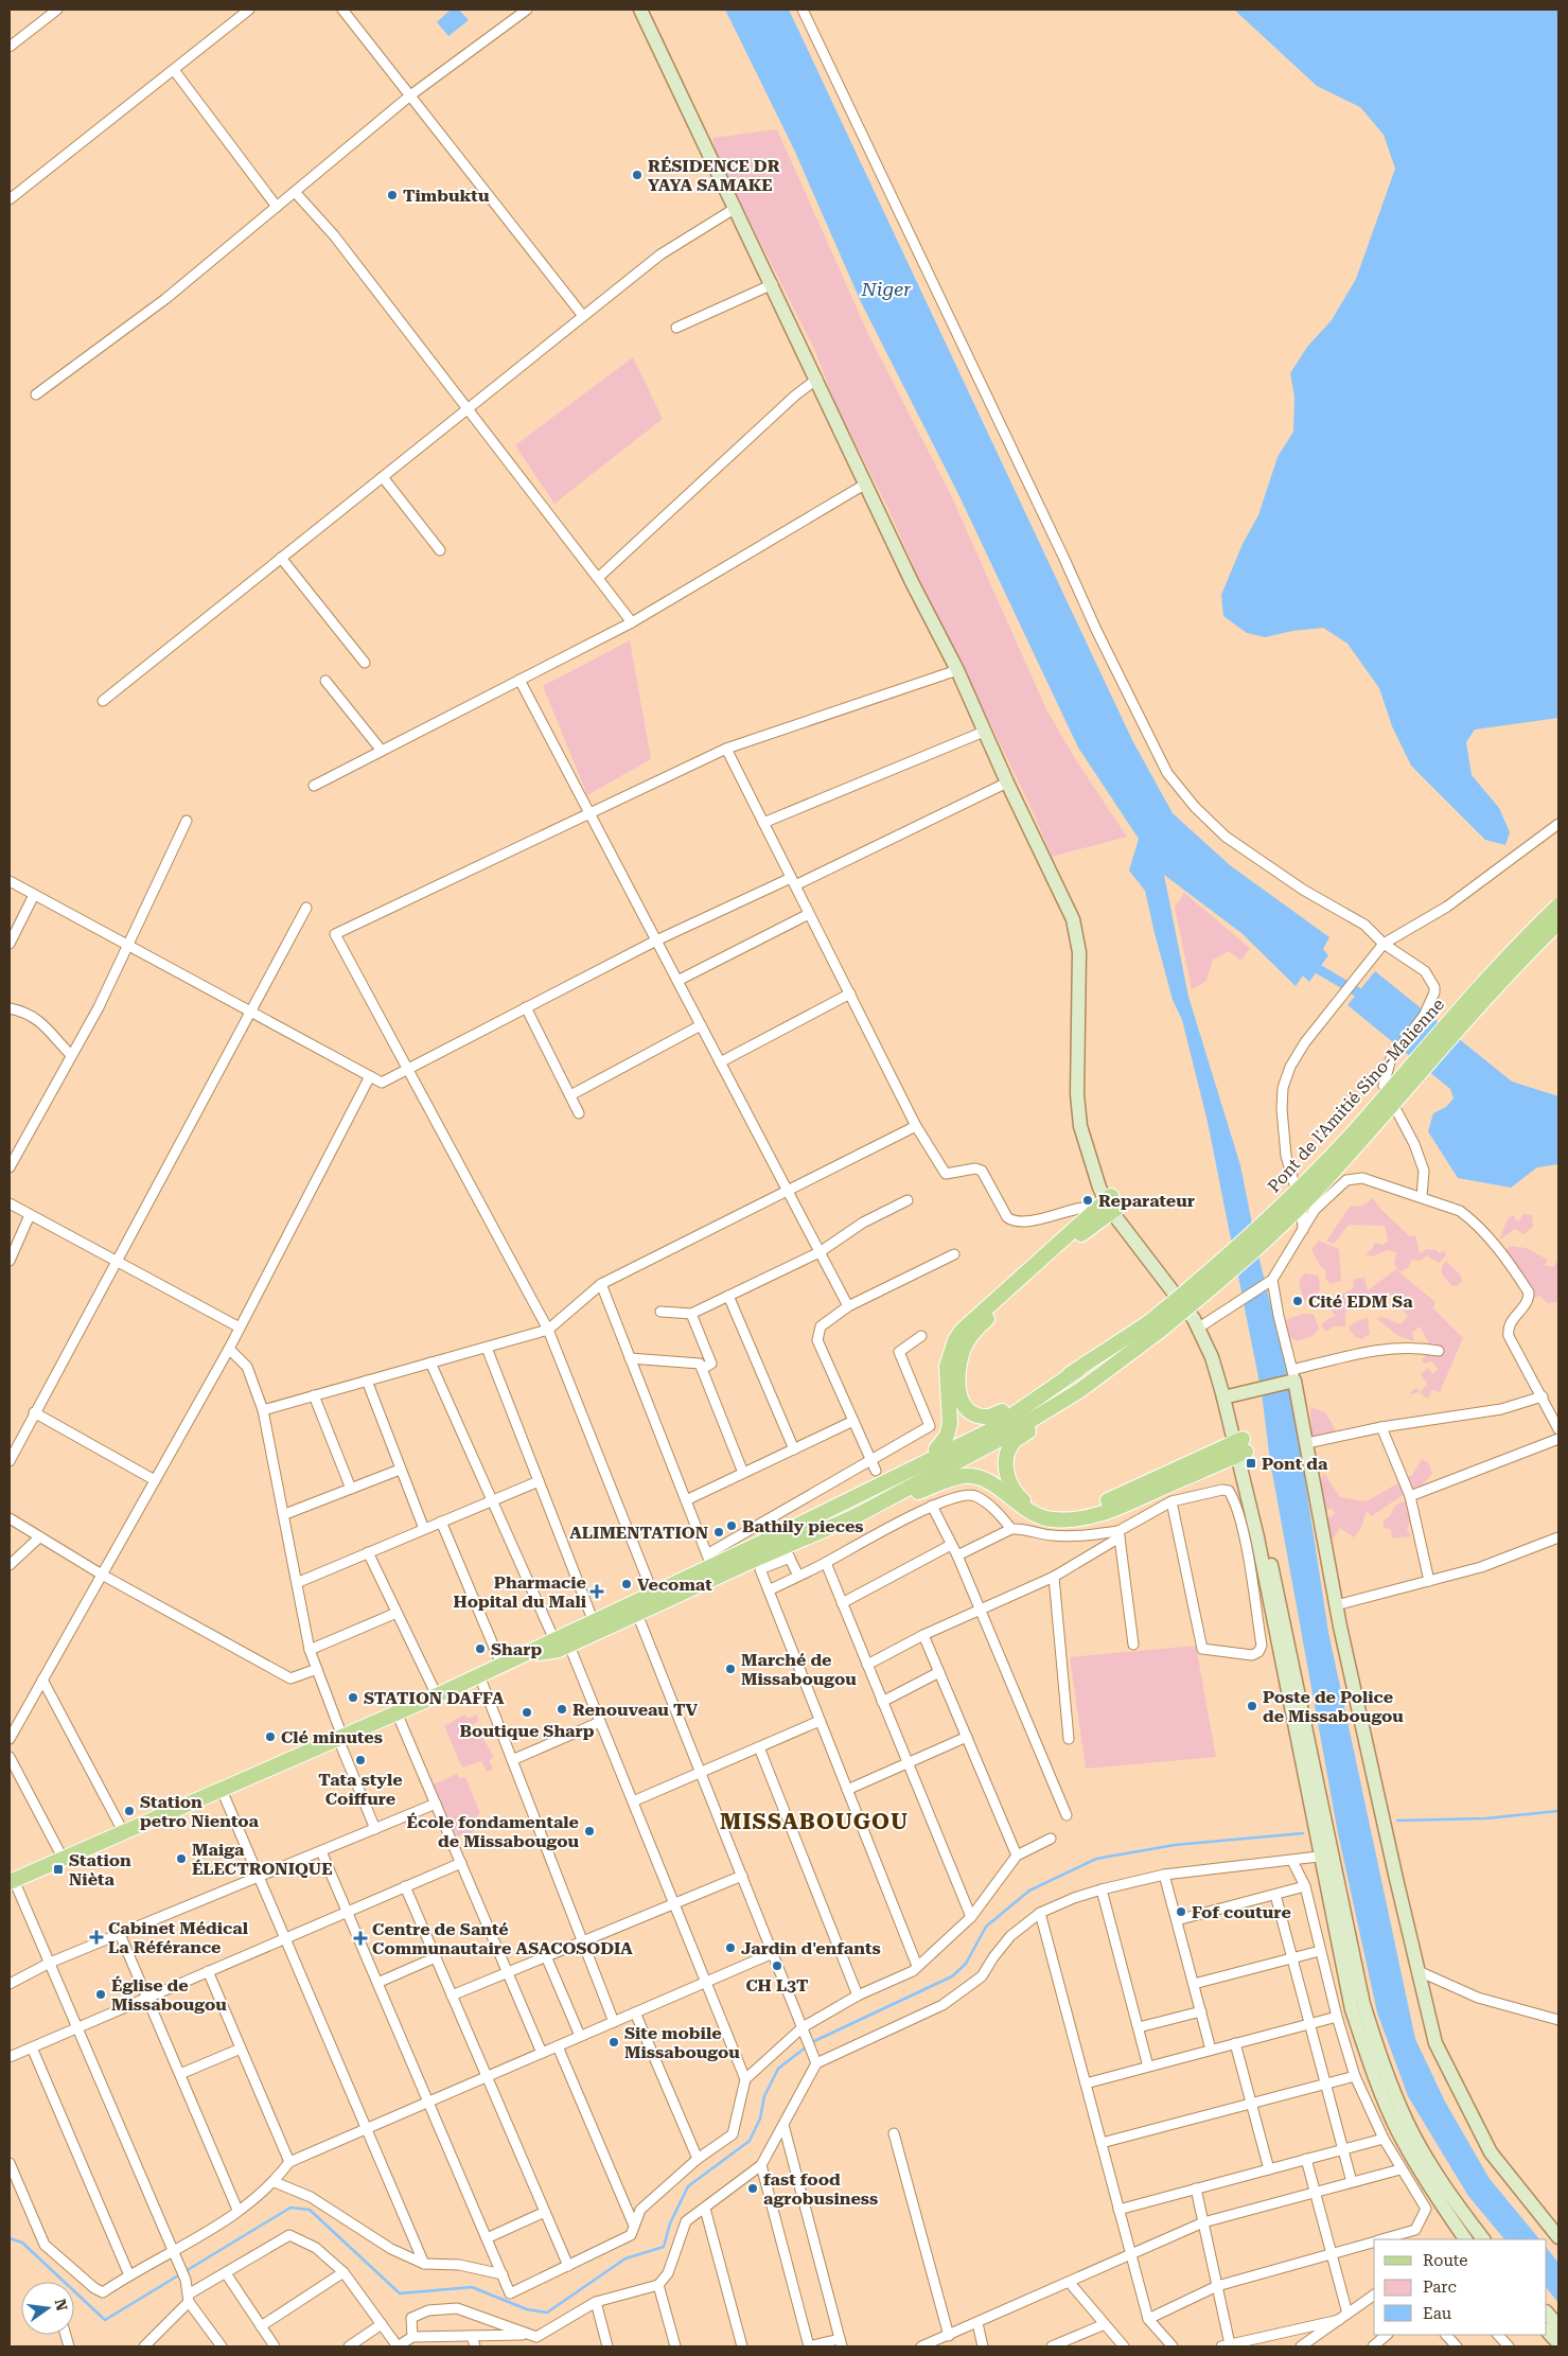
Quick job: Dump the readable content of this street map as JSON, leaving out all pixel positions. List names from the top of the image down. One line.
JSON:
{"streets":{"main road":["Pont de l'Amitié Sino-Malienne"]},"districts":["MISSABOUGOU"],"water":["Niger"],"places":{"other":["RÉSIDENCE DR YAYA SAMAKE","Timbuktu","Reparateur","Cité EDM Sa","Bathily pieces","ALIMENTATION","Vecomat","Sharp","Marché de Missabougou","STATION DAFFA","Poste de Police de Missabougou","Renouveau TV","Boutique Sharp","Clé minutes","Tata style Coiffure","Station petro Nientoa","École fondamentale de Missabougou","Maiga ÉLECTRONIQUE","Fof couture","Jardin d'enfants","CH L3T","Église de Missabougou","Site mobile Missabougou","fast food agrobusiness"],"transit":["Pont da","Station Nièta"],"health":["Pharmacie Hopital du Mali","Cabinet Médical La Référance","Centre de Santé Communautaire ASACOSODIA"]},"legend":["Route","Parc","Eau"],"north":"right"}
